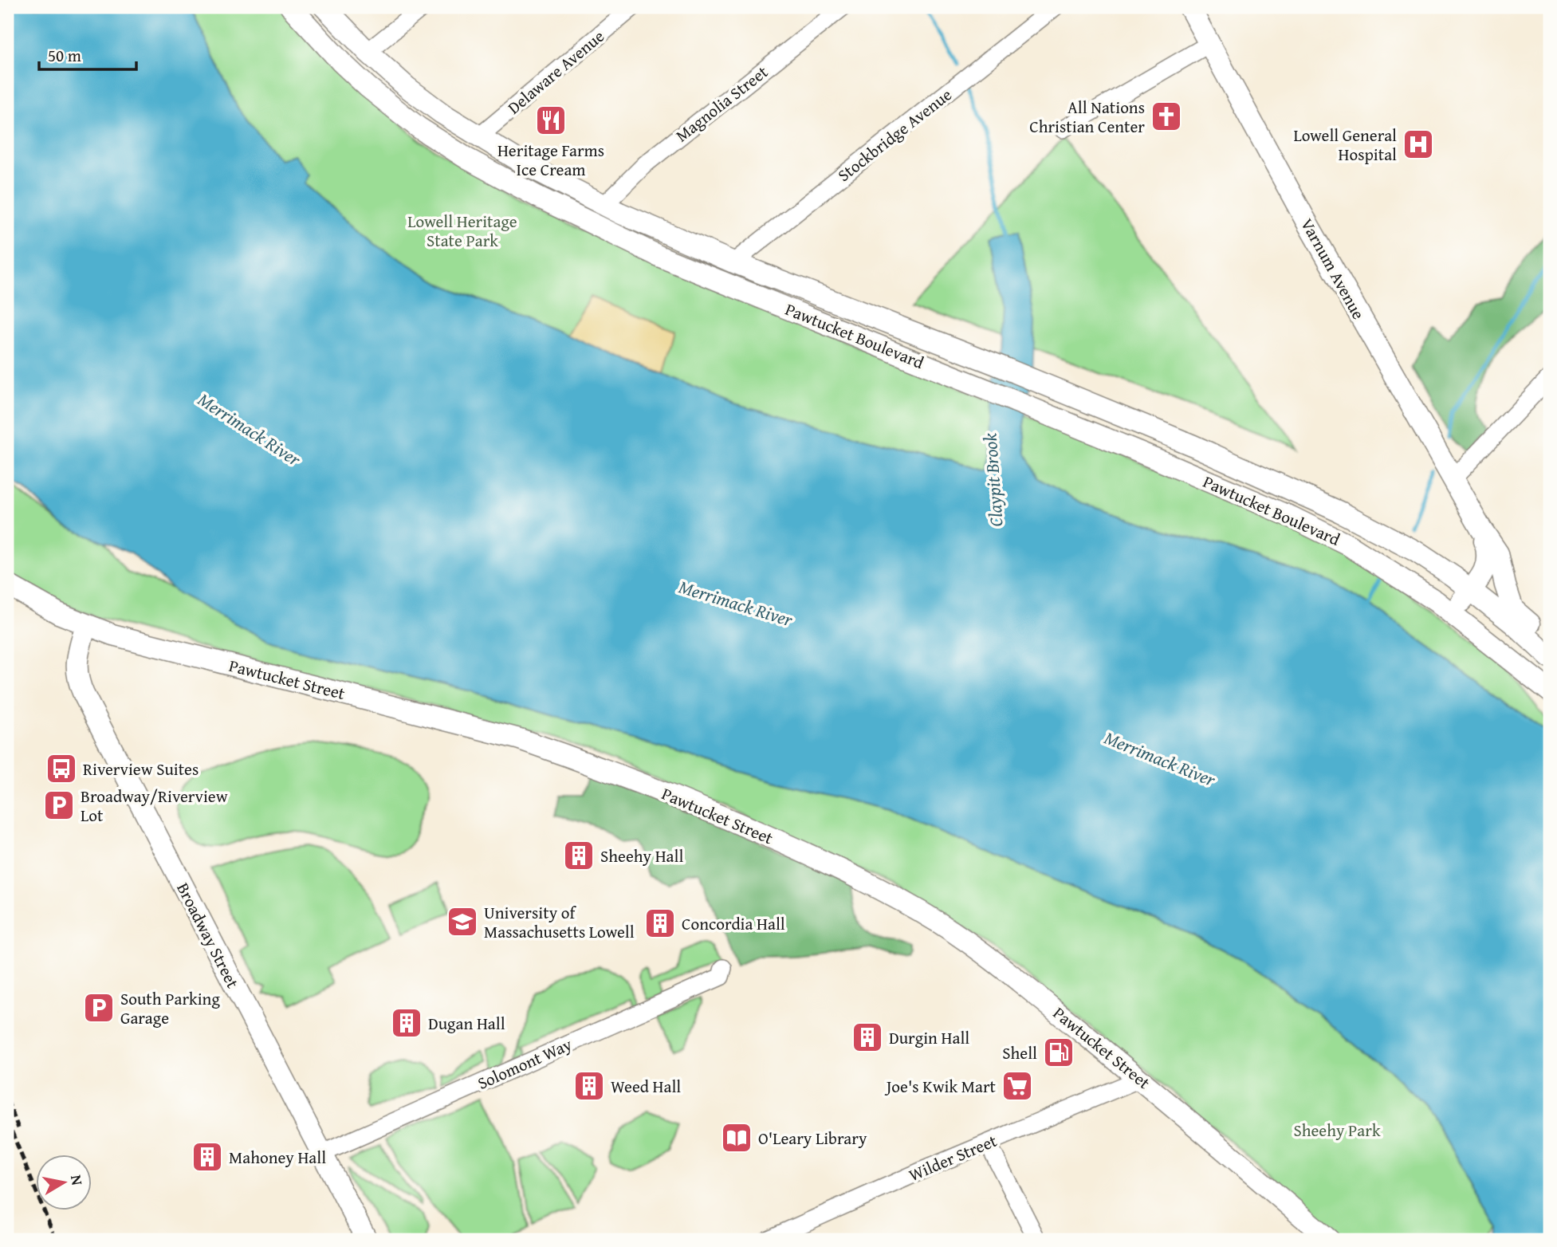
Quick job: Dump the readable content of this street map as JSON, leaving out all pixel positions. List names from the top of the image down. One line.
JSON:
{"streets":{"main road":["Varnum Avenue","Pawtucket Boulevard","Pawtucket Street","Broadway Street"],"street":["Delaware Avenue","Magnolia Street","Stockbridge Avenue","Solomont Way","Wilder Street"]},"crossings":[["Delaware Avenue","Pawtucket Boulevard"],["Magnolia Street","Pawtucket Boulevard"],["Stockbridge Avenue","Pawtucket Boulevard"],["Varnum Avenue","Pawtucket Boulevard"],["Pawtucket Street","Broadway Street"],["Pawtucket Street","Wilder Street"],["Broadway Street","Solomont Way"]],"water":["Merrimack River","Claypit Brook"],"parks":["Lowell Heritage State Park","Sheehy Park"],"places":{"church":["All Nations Christian Center"],"restaurant":["Heritage Farms Ice Cream"],"hospital":["Lowell General Hospital"],"bus stop":["Riverview Suites"],"parking":["Broadway/Riverview Lot","South Parking Garage"],"building":["Sheehy Hall","Concordia Hall","Dugan Hall","Durgin Hall","Weed Hall","Mahoney Hall"],"school or university":["University of Massachusetts Lowell"],"fuel station":["Shell"],"supermarket":["Joe's Kwik Mart"],"library":["O'Leary Library"]},"scale_bar":"50 m","north":"right"}
